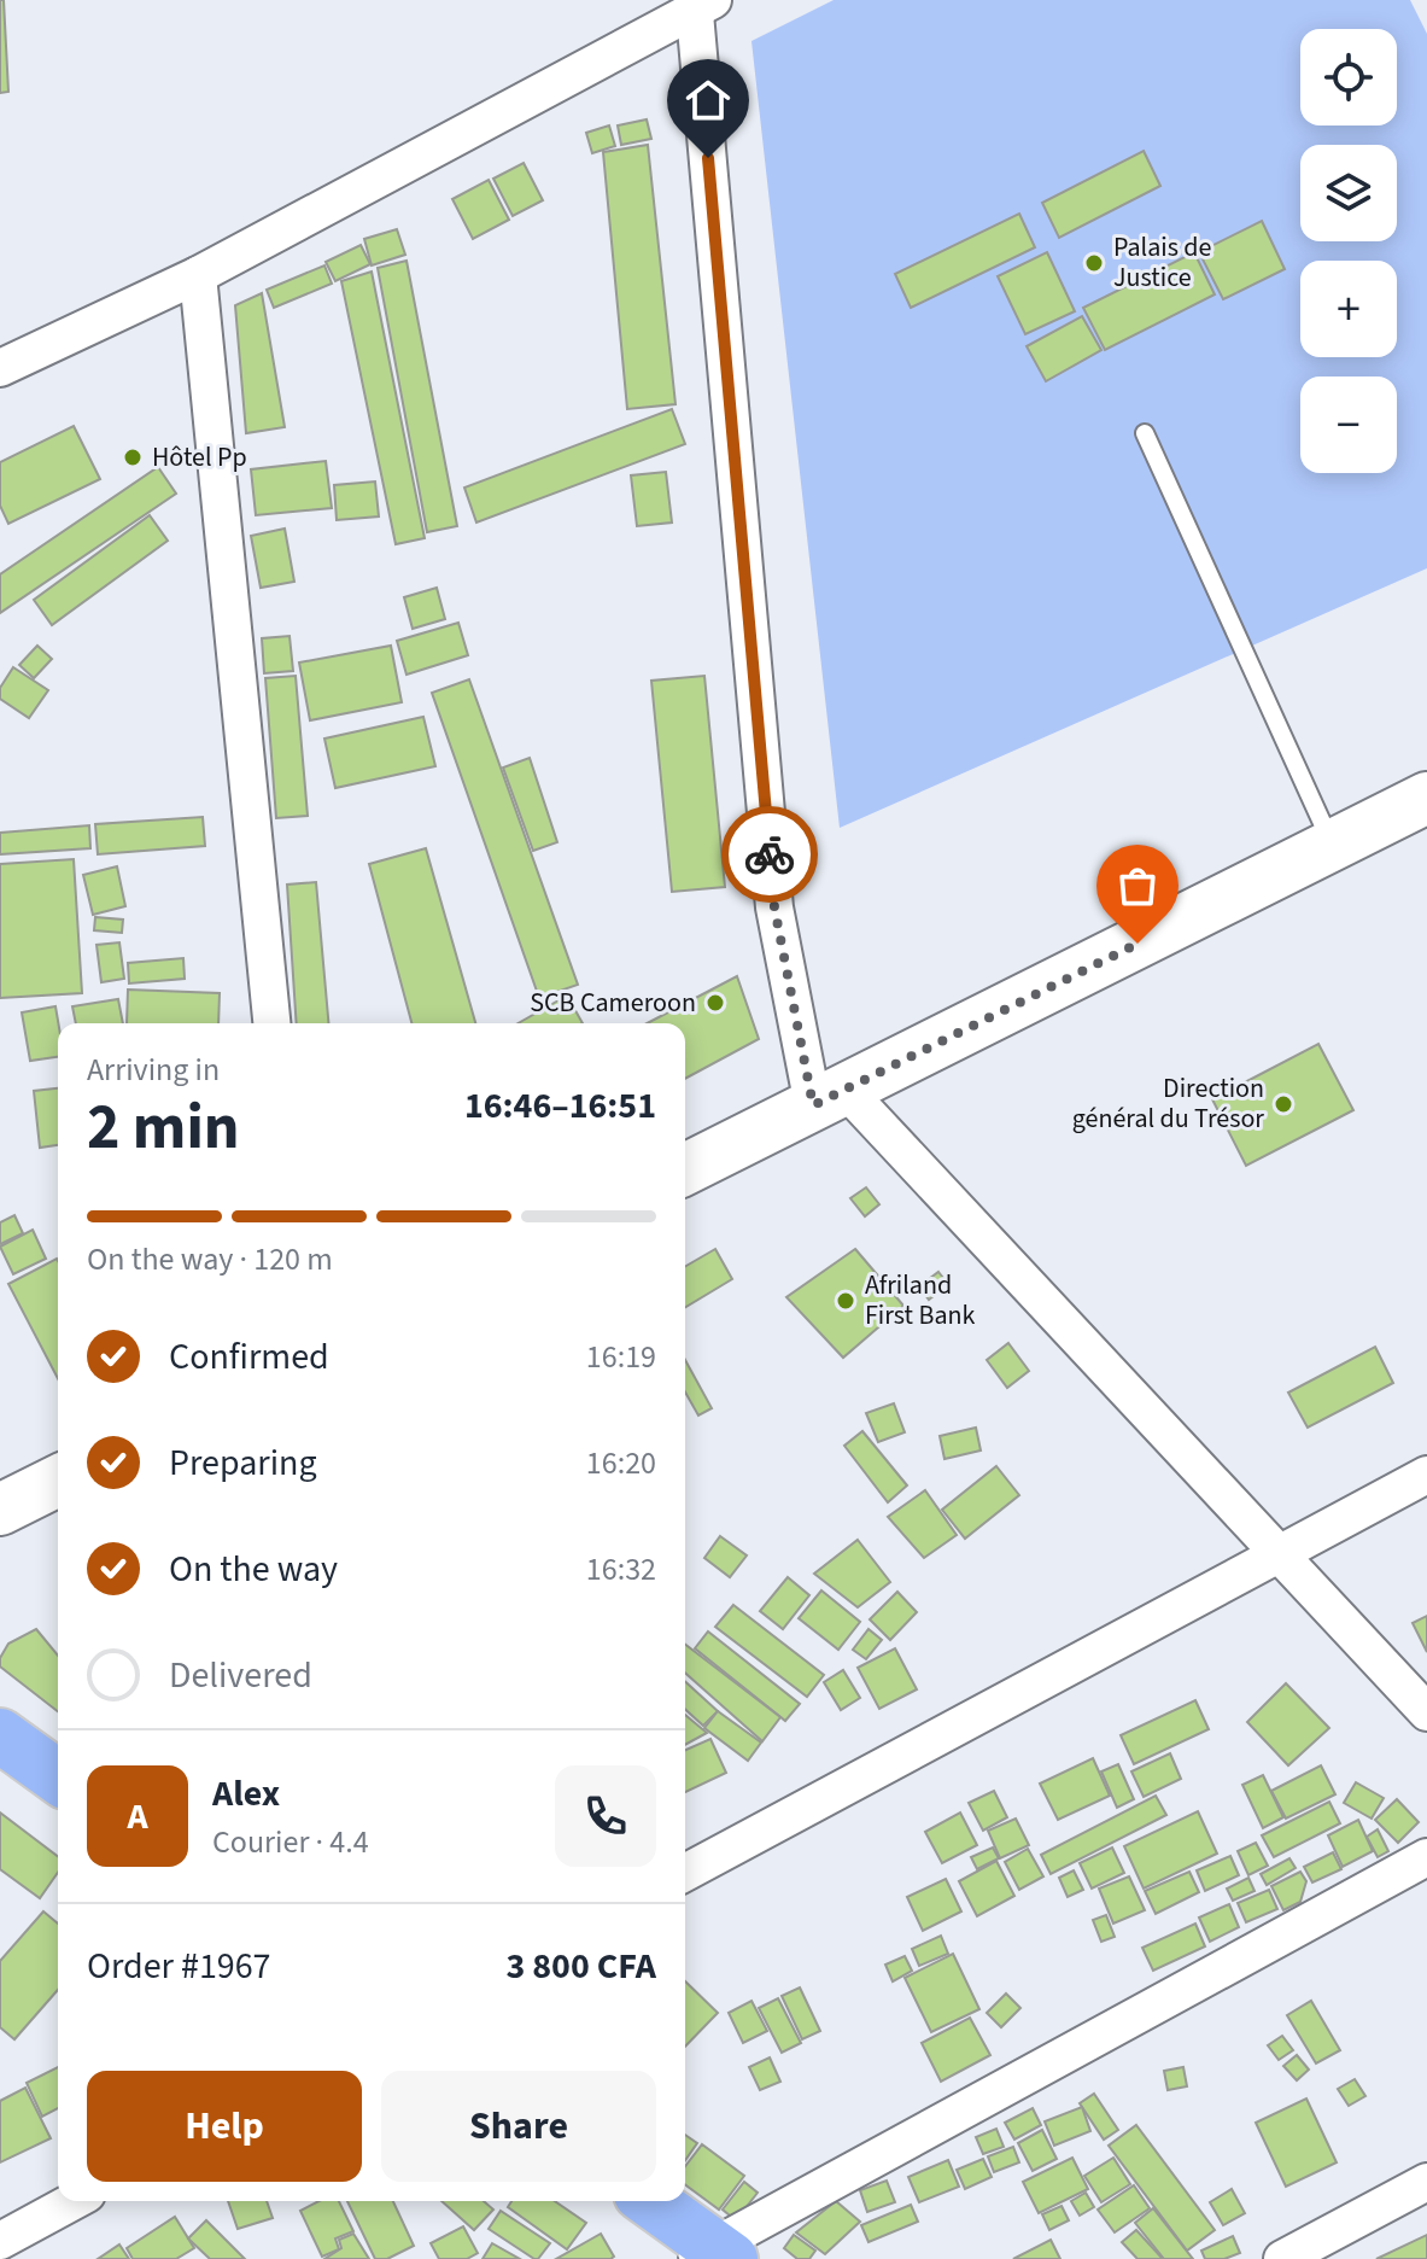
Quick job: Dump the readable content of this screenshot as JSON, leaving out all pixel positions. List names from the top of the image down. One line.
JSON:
{"places":["Palais de Justice","Hôtel Pp","SCB Cameroon","Direction général du Trésor","Afriland First Bank"],"page":{"map_buttons":["+","−"],"heading":["2 min","Arriving in","16:46–16:51"],"panel":["Alex","Courier · 4.4","Order #1967","3 800 CFA"],"bar":"On the way · 120 m","list":[["Confirmed","16:19"],["Preparing","16:20"],["On the way","16:32"],"Delivered"],"round":"A","buttons":["Help","Share"]}}
